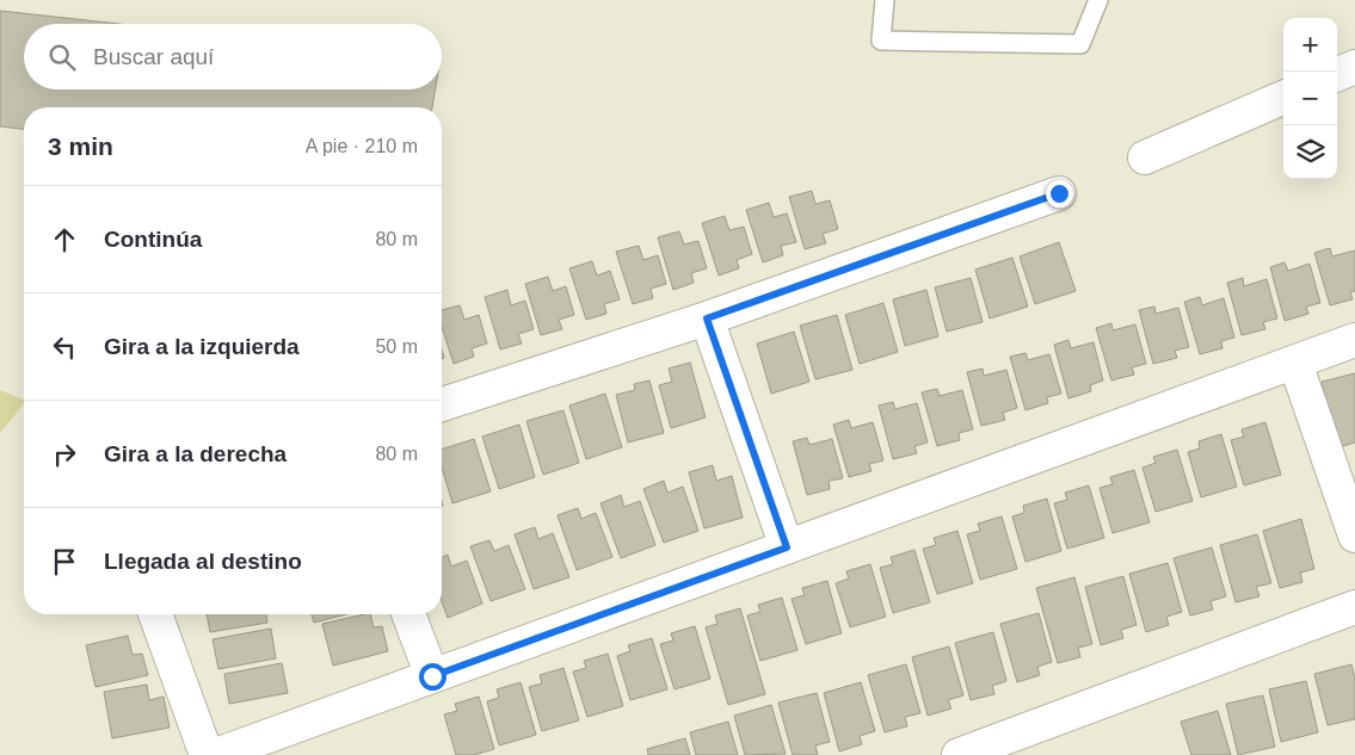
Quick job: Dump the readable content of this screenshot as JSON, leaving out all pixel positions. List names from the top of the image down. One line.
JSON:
{"page":{"map_buttons":["+","−"],"search":"Buscar aquí","heading":["3 min","A pie · 210 m"],"list":[["Continúa","80 m"],["Gira a la izquierda","50 m"],["Gira a la derecha","80 m"],"Llegada al destino"]}}
